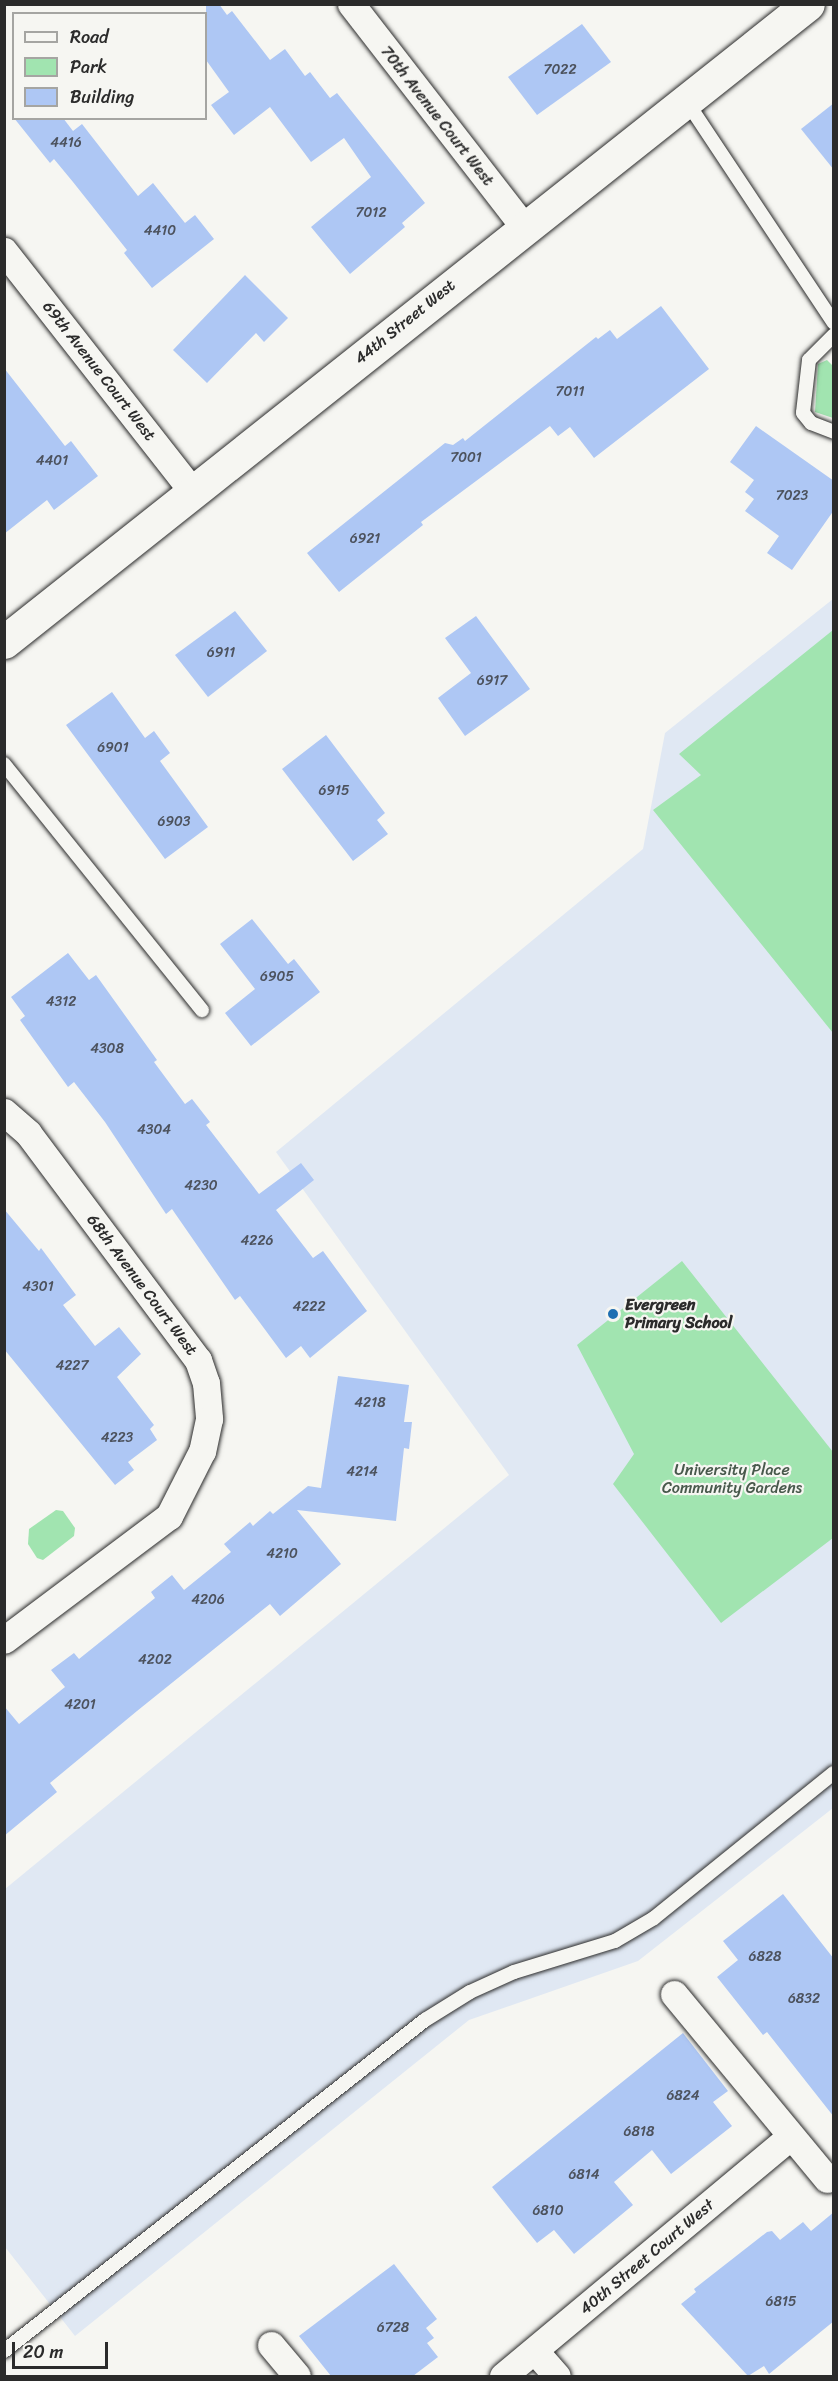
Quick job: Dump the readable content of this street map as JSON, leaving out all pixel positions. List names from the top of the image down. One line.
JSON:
{"streets":{"street":["70th Avenue Court West","44th Street West","69th Avenue Court West","68th Avenue Court West","40th Street Court West"]},"crossings":[["70th Avenue Court West","44th Street West"],["44th Street West","69th Avenue Court West"]],"parks":["University Place Community Gardens"],"places":["Evergreen Primary School"],"house_numbers":["7022","4416","7012","4410","7011","7001","4401","7023","6921","6911","6917","6901","6915","6903","6905","4312","4308","4304","4230","4226","4301","4222","4227","4218","4223","4214","4210","4206","4202","4201","6828","6832","6824","6818","6814","6810","6815","6728"],"legend":["Road","Park","Building"],"scale_bar":"20 m"}
